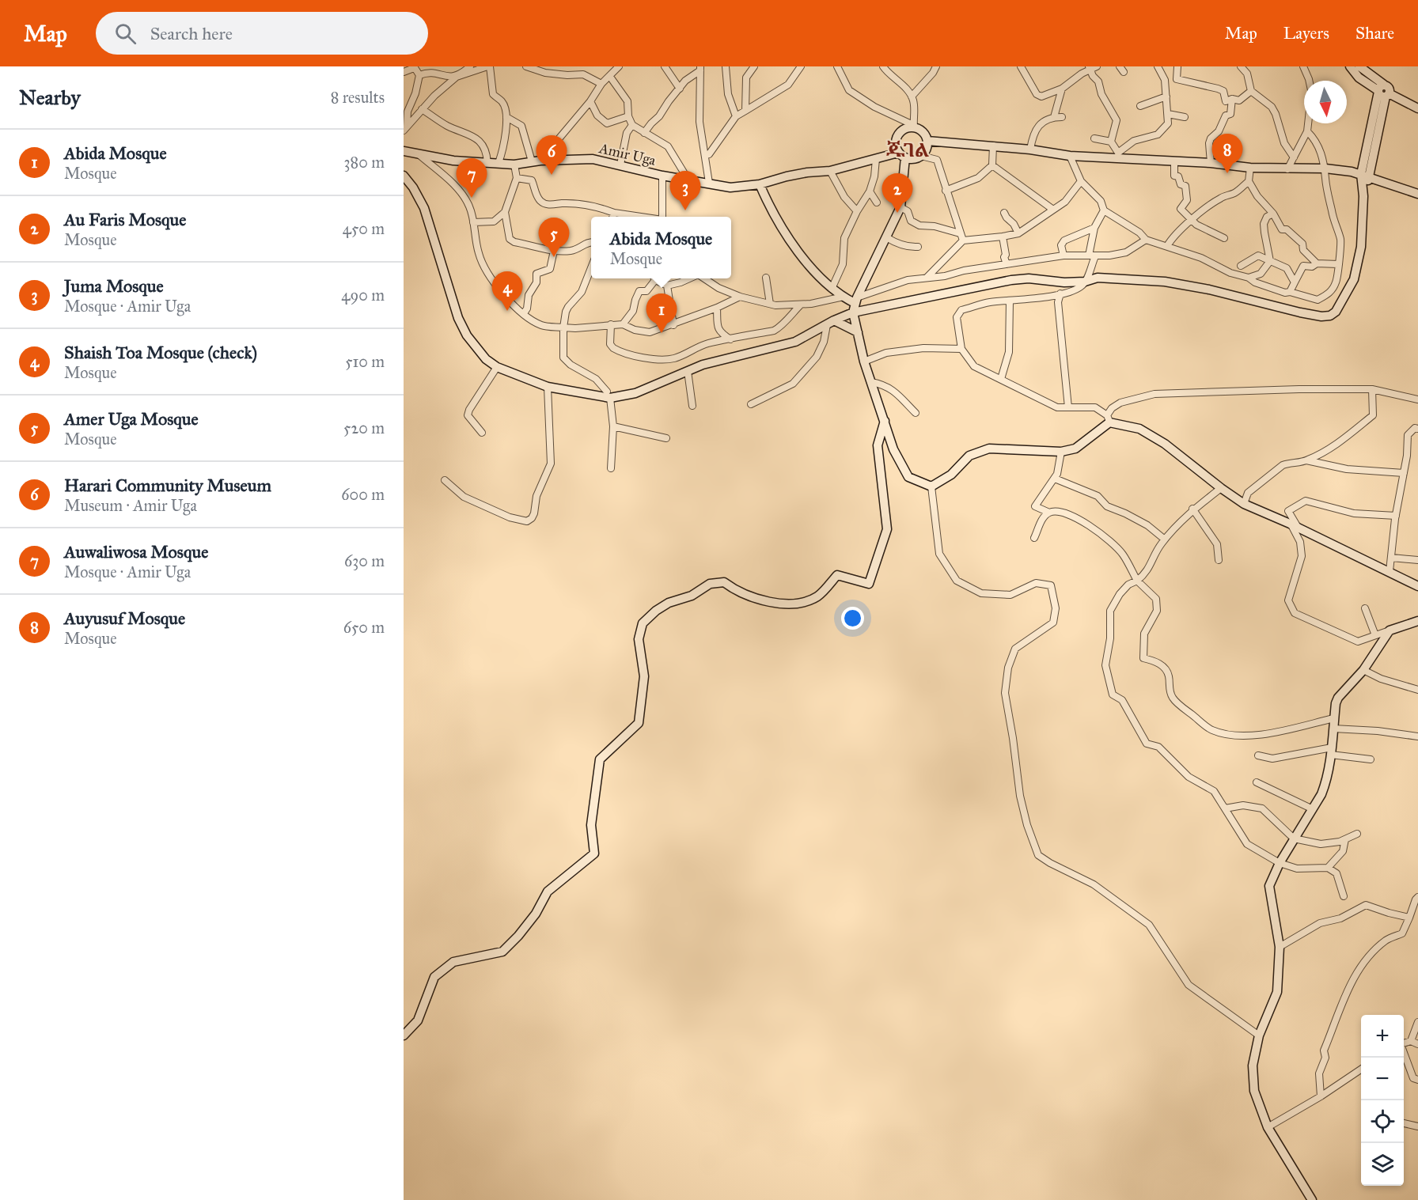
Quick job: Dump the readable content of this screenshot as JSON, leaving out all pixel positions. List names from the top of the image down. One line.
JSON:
{"streets":{"street":["Amir Uga"]},"districts":["ጁገል"],"north":"bottom","page":{"header":"Map","search":"Search here","nav":["Map","Layers","Share"],"heading":["Nearby","8 results"],"list":[{"mark":"1","name":"Abida Mosque","note":"Mosque","value":"380 m"},{"mark":"2","name":"Au Faris Mosque","note":"Mosque","value":"450 m"},{"mark":"3","name":"Juma Mosque","note":"Mosque · Amir Uga","value":"490 m"},{"mark":"4","name":"Shaish Toa Mosque (check)","note":"Mosque","value":"510 m"},{"mark":"5","name":"Amer Uga Mosque","note":"Mosque","value":"520 m"},{"mark":"6","name":"Harari Community Museum","note":"Museum · Amir Uga","value":"600 m"},{"mark":"7","name":"Auwaliwosa Mosque","note":"Mosque · Amir Uga","value":"630 m"},{"mark":"8","name":"Auyusuf Mosque","note":"Mosque","value":"650 m"}],"pins":["8","6","7","3","2","5","4","1"],"popup":["Abida Mosque","Mosque"],"map_buttons":["+","−"]}}
